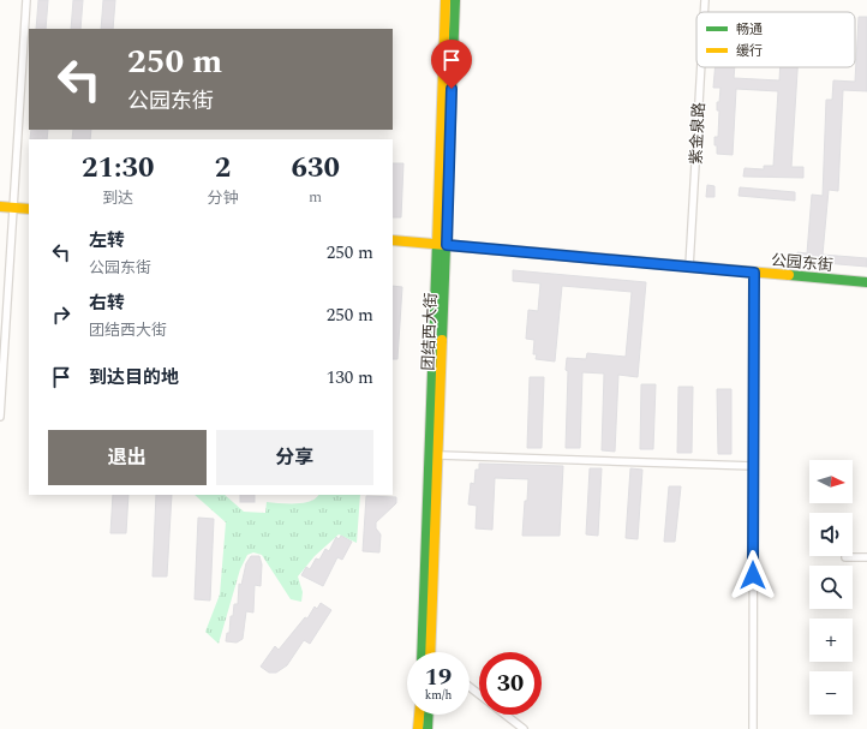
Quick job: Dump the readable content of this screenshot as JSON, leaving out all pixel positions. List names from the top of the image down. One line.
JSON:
{"streets":{"main road":["公园东街","团结西大街"],"street":["紫金泉路"]},"crossings":[["紫金泉路","公园东街"],["公园东街","团结西大街"]],"legend":["畅通","缓行"],"north":"right","page":{"turn":["250 m","公园东街"],"eta":["21:30","到达","2","分钟","630","m"],"list":[{"name":"左转","note":"公园东街","value":"250 m"},{"name":"右转","note":"团结西大街","value":"250 m"},{"name":"到达目的地","value":"130 m"}],"buttons":["退出","分享"],"map_buttons":["+","−"],"speed":"19 km/h","limit":"30"}}
